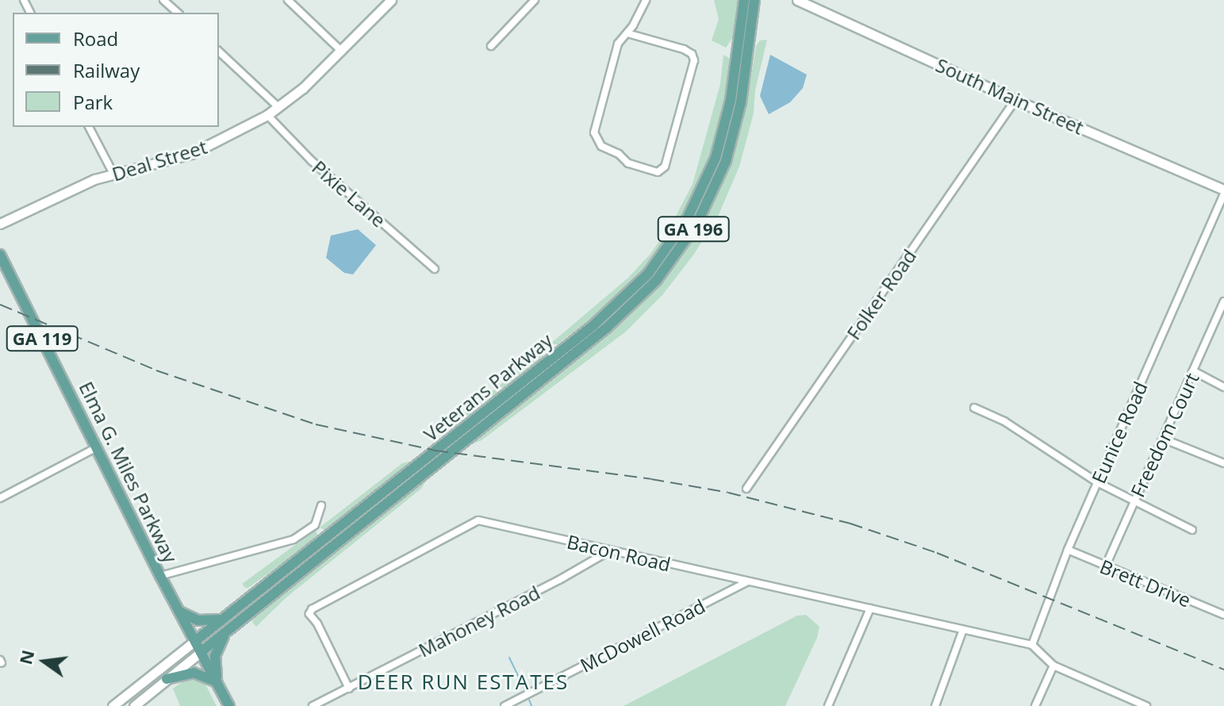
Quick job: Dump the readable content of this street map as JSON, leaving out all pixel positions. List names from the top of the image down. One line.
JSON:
{"streets":{"main road":["GA 196","GA 119","Veterans Parkway","Elma G. Miles Parkway"],"street":["South Main Street","Deal Street","Pixie Lane","Folker Road","Eunice Road","Freedom Court","Bacon Road","Brett Drive","Mahoney Road","McDowell Road"]},"crossings":[["South Main Street","Folker Road"],["South Main Street","Eunice Road"],["Deal Street","Pixie Lane"],["Veterans Parkway","Elma G. Miles Parkway"],["Eunice Road","Bacon Road"],["Eunice Road","Brett Drive"],["Freedom Court","Brett Drive"],["Bacon Road","Mahoney Road"],["Bacon Road","McDowell Road"]],"districts":["DEER RUN ESTATES"],"legend":["Road","Railway","Park"],"north":"left"}
